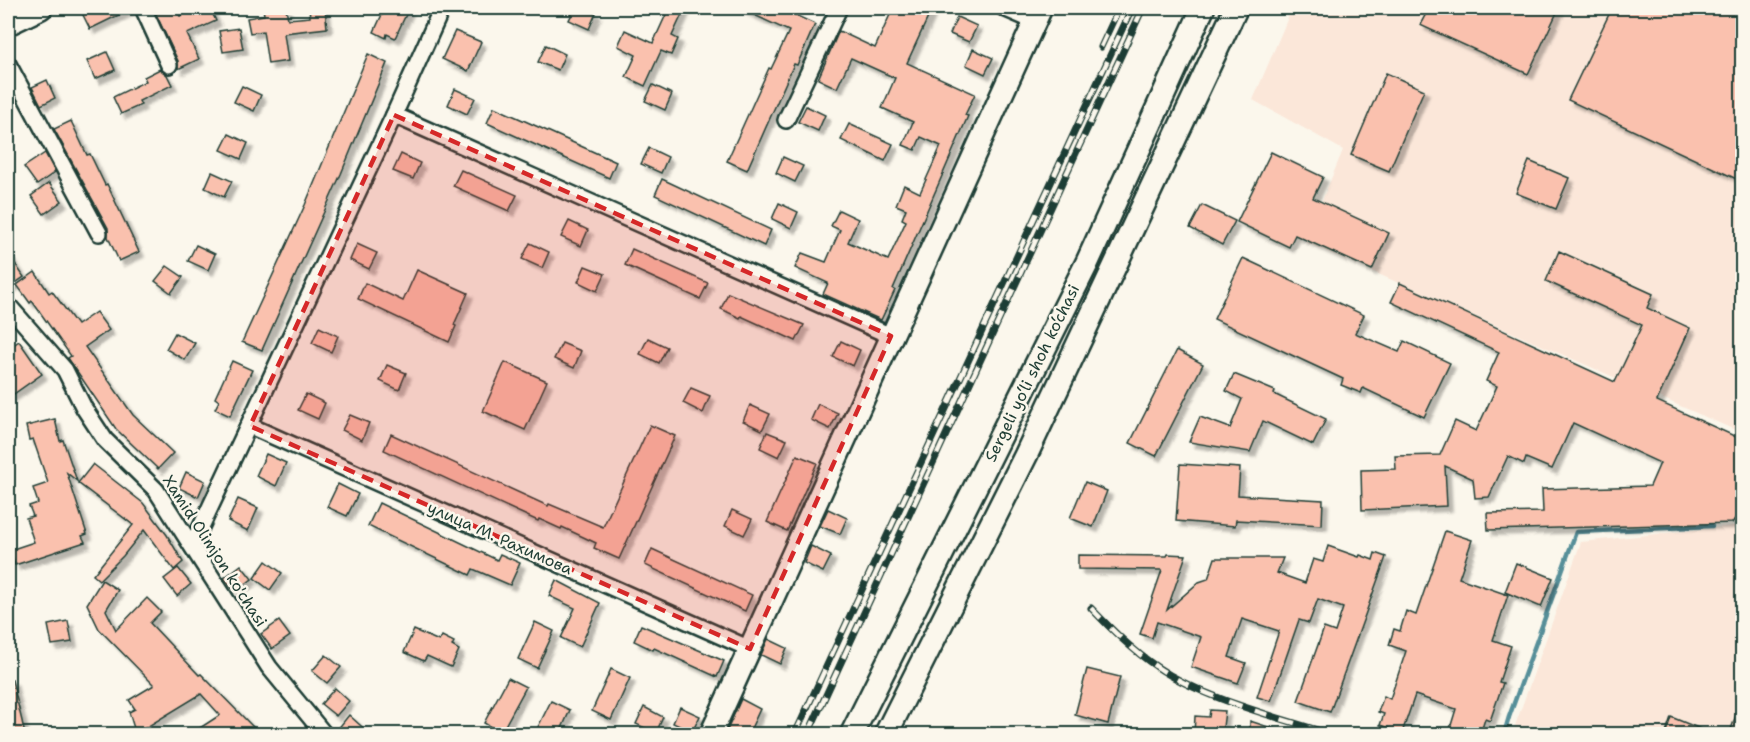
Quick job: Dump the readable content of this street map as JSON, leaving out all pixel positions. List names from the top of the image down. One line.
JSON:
{"streets":{"main road":["Sergeli yo‘li shoh ko‘chasi"],"street":["улица М. Рахимова","Xamid Olimjon ko'chasi"]}}
